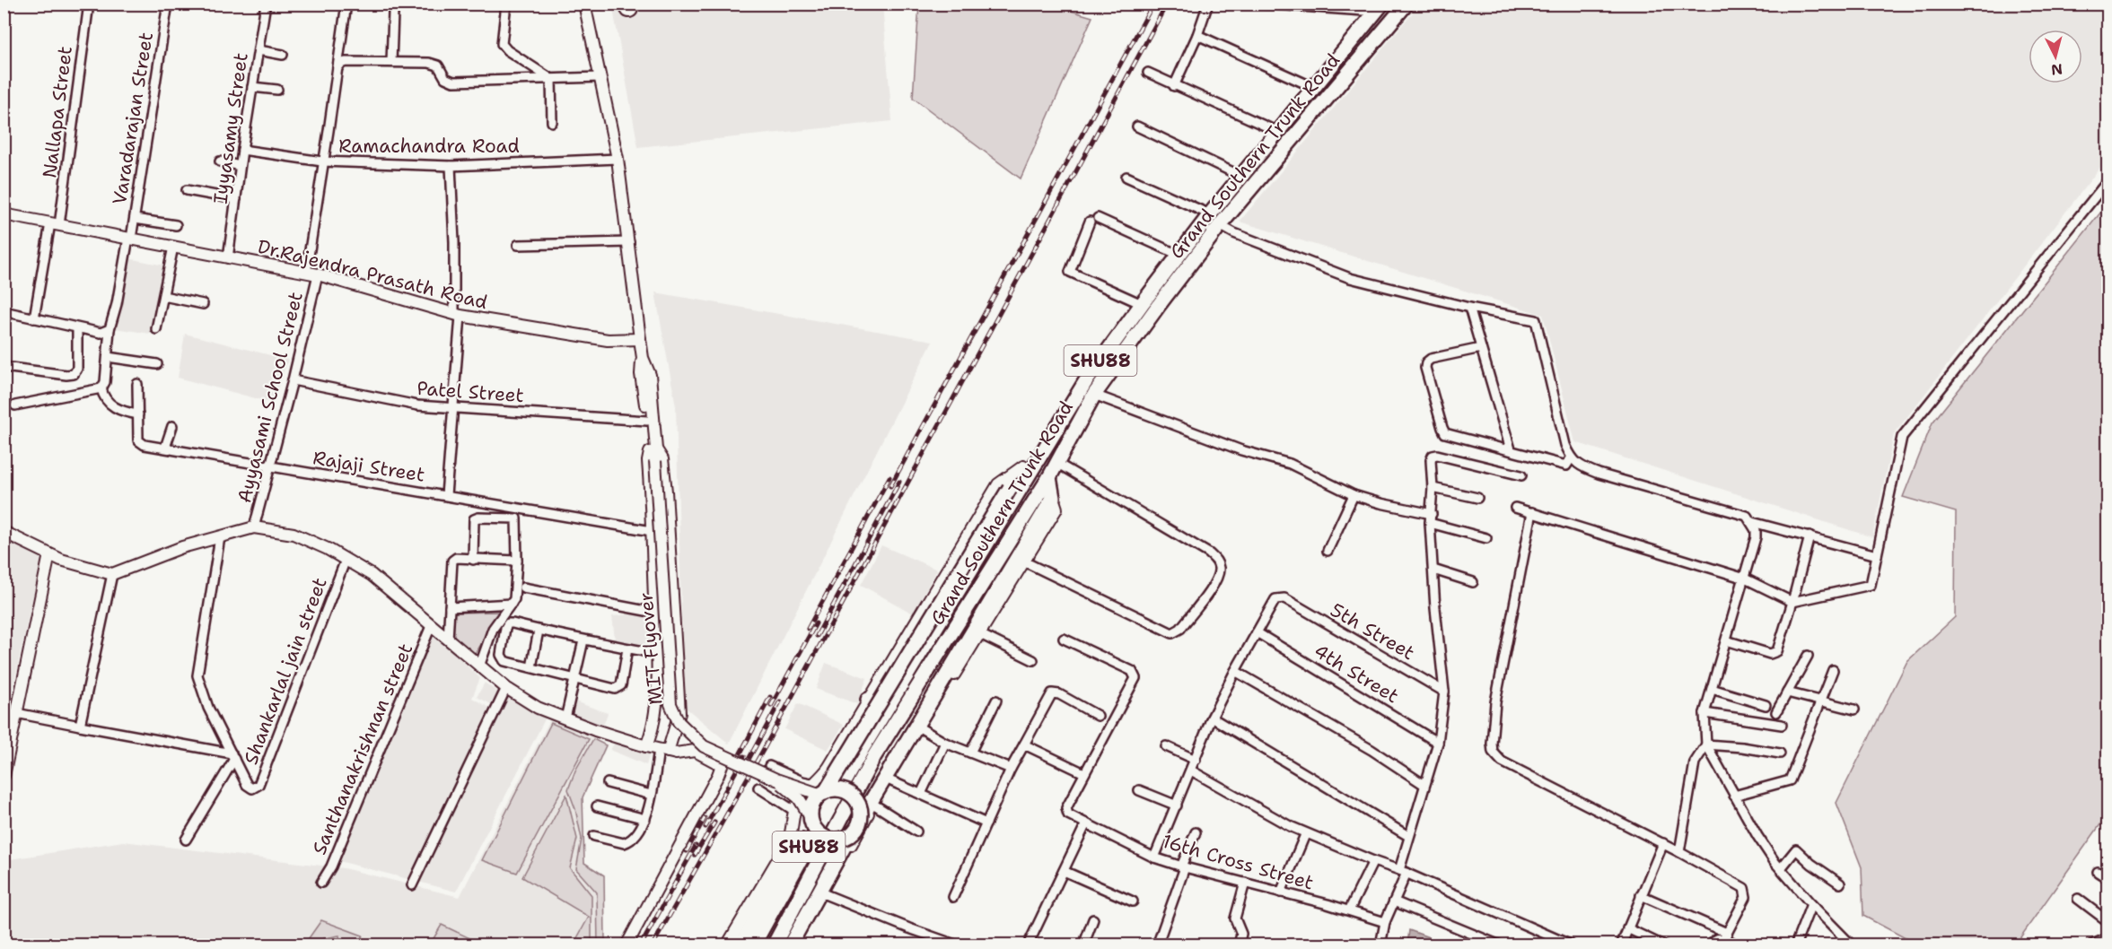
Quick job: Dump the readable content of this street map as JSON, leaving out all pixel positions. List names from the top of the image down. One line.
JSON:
{"streets":{"main road":["Grand Southern Trunk Road","SHU88"],"street":["Nallapa Street","Varadarajan Street","Iyyasamy Street","Ramachandra Road","Dr.Rajendra Prasath Road","Patel Street","Ayyasami School Street","Rajaji Street","5th Street","MIT Flyover","Shankarlal jain street","4th Street","Santhanakrishnan street","16th Cross Street"]},"crossings":[["Nallapa Street","Dr.Rajendra Prasath Road"],["Varadarajan Street","Dr.Rajendra Prasath Road"],["Iyyasamy Street","Ramachandra Road"],["Iyyasamy Street","Dr.Rajendra Prasath Road"],["Dr.Rajendra Prasath Road","Ayyasami School Street"],["Patel Street","Ayyasami School Street"],["Ayyasami School Street","Rajaji Street"],["5th Street","4th Street"]],"north":"bottom"}
